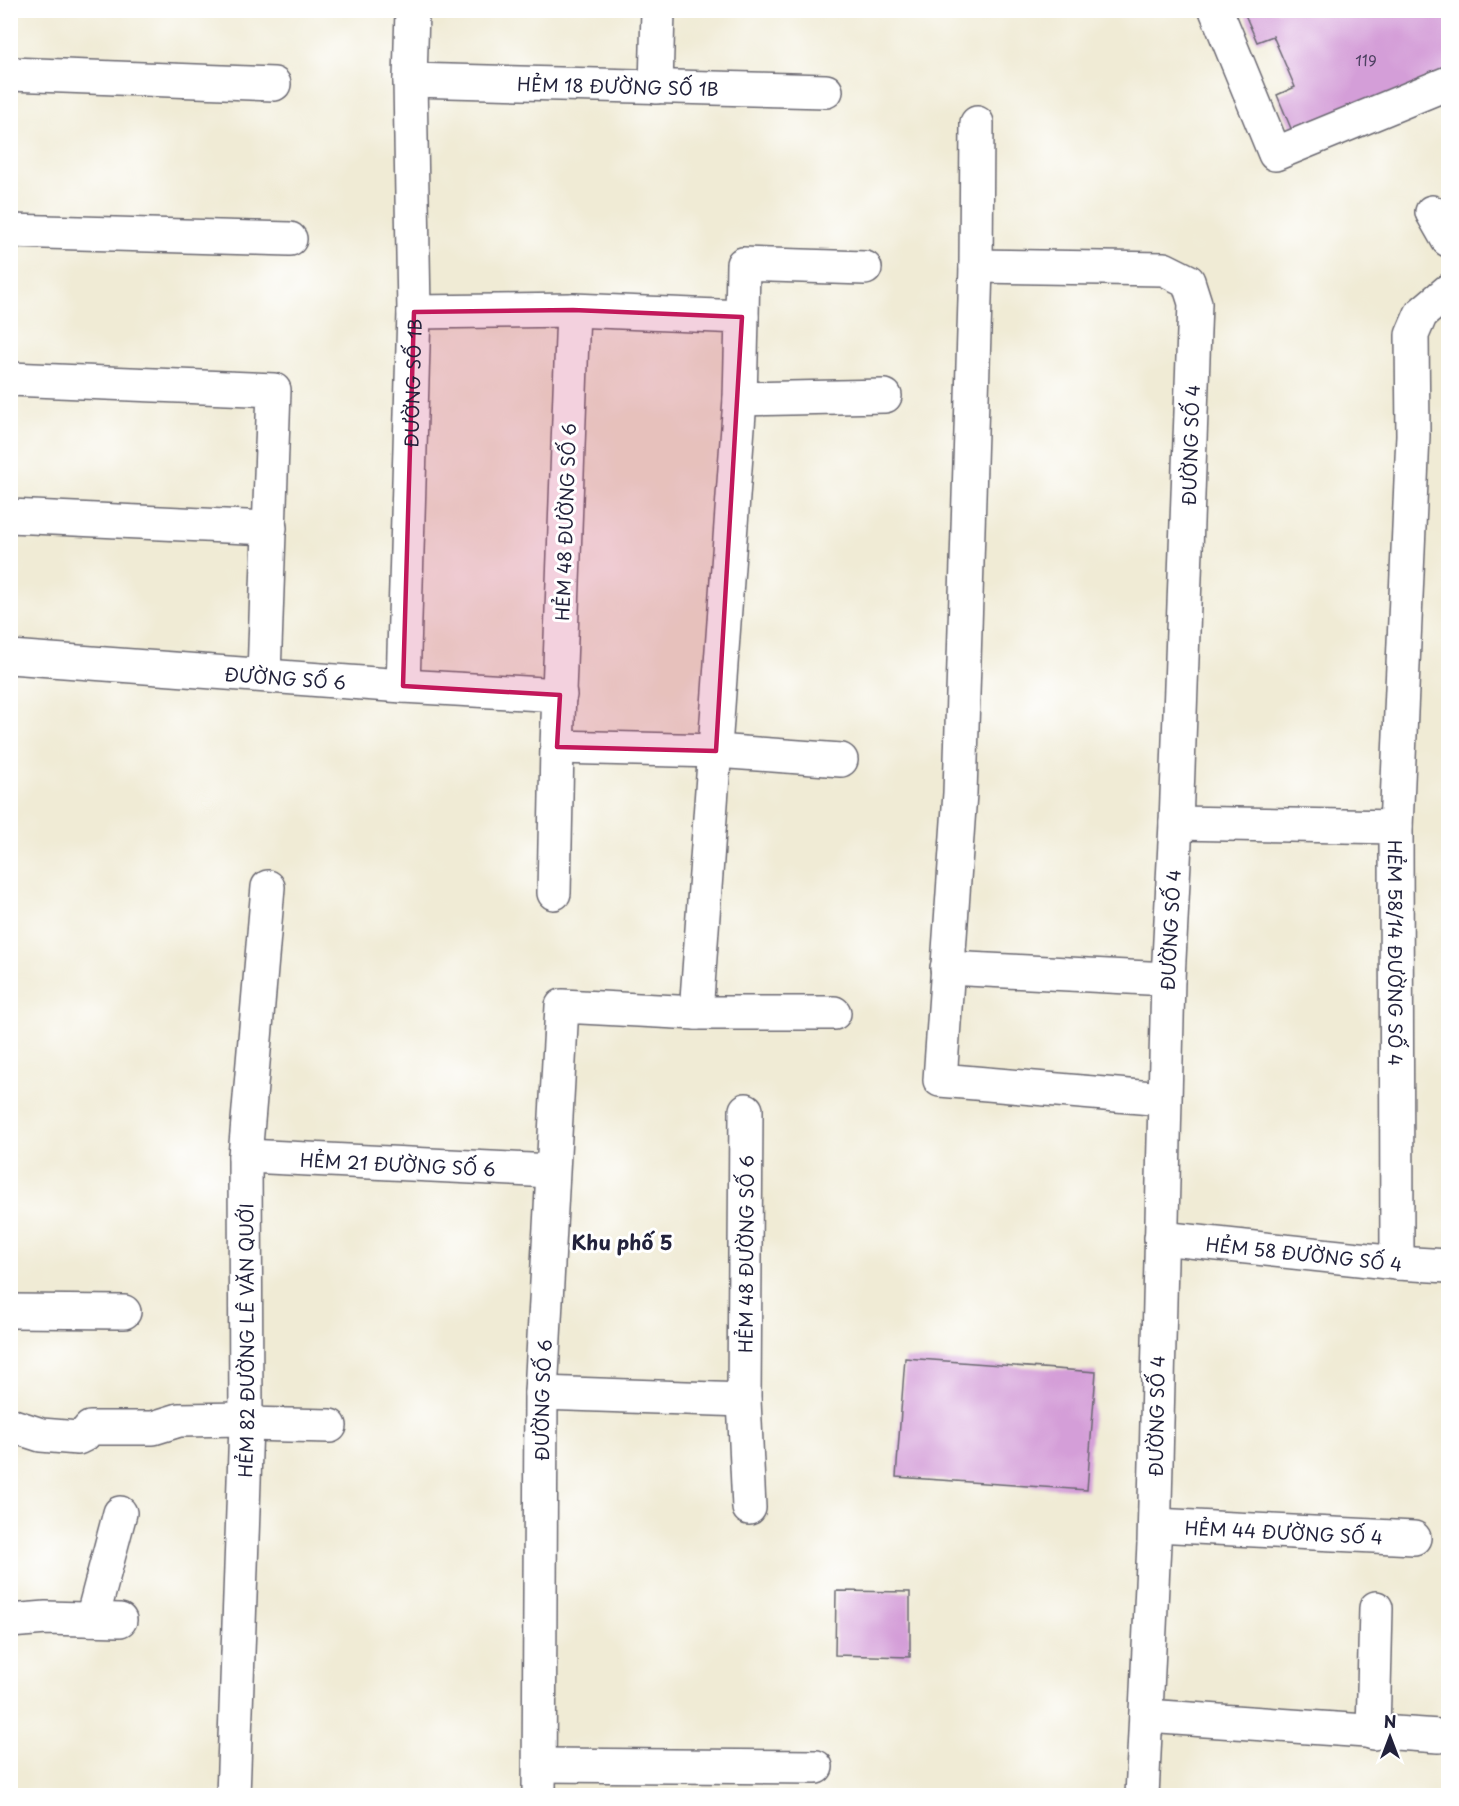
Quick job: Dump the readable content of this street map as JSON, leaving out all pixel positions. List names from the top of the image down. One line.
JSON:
{"streets":{"street":["HẺM 18 ĐƯỜNG SỐ 1B","ĐƯỜNG SỐ 1B","ĐƯỜNG SỐ 4","HẺM 48 ĐƯỜNG SỐ 6","ĐƯỜNG SỐ 6","HẺM 58/14 ĐƯỜNG SỐ 4","HẺM 21 ĐƯỜNG SỐ 6","HẺM 58 ĐƯỜNG SỐ 4","HẺM 82 ĐƯỜNG LÊ VĂN QUỚI","HẺM 44 ĐƯỜNG SỐ 4"]},"crossings":[["HẺM 18 ĐƯỜNG SỐ 1B","ĐƯỜNG SỐ 1B"],["ĐƯỜNG SỐ 1B","ĐƯỜNG SỐ 6"],["ĐƯỜNG SỐ 4","HẺM 58/14 ĐƯỜNG SỐ 4"],["ĐƯỜNG SỐ 4","HẺM 58 ĐƯỜNG SỐ 4"],["ĐƯỜNG SỐ 4","HẺM 44 ĐƯỜNG SỐ 4"],["HẺM 48 ĐƯỜNG SỐ 6","ĐƯỜNG SỐ 6"],["ĐƯỜNG SỐ 6","HẺM 21 ĐƯỜNG SỐ 6"],["HẺM 58/14 ĐƯỜNG SỐ 4","HẺM 58 ĐƯỜNG SỐ 4"],["HẺM 21 ĐƯỜNG SỐ 6","HẺM 82 ĐƯỜNG LÊ VĂN QUỚI"]],"districts":["Khu phố 5"],"house_numbers":["119"],"north":"top"}
